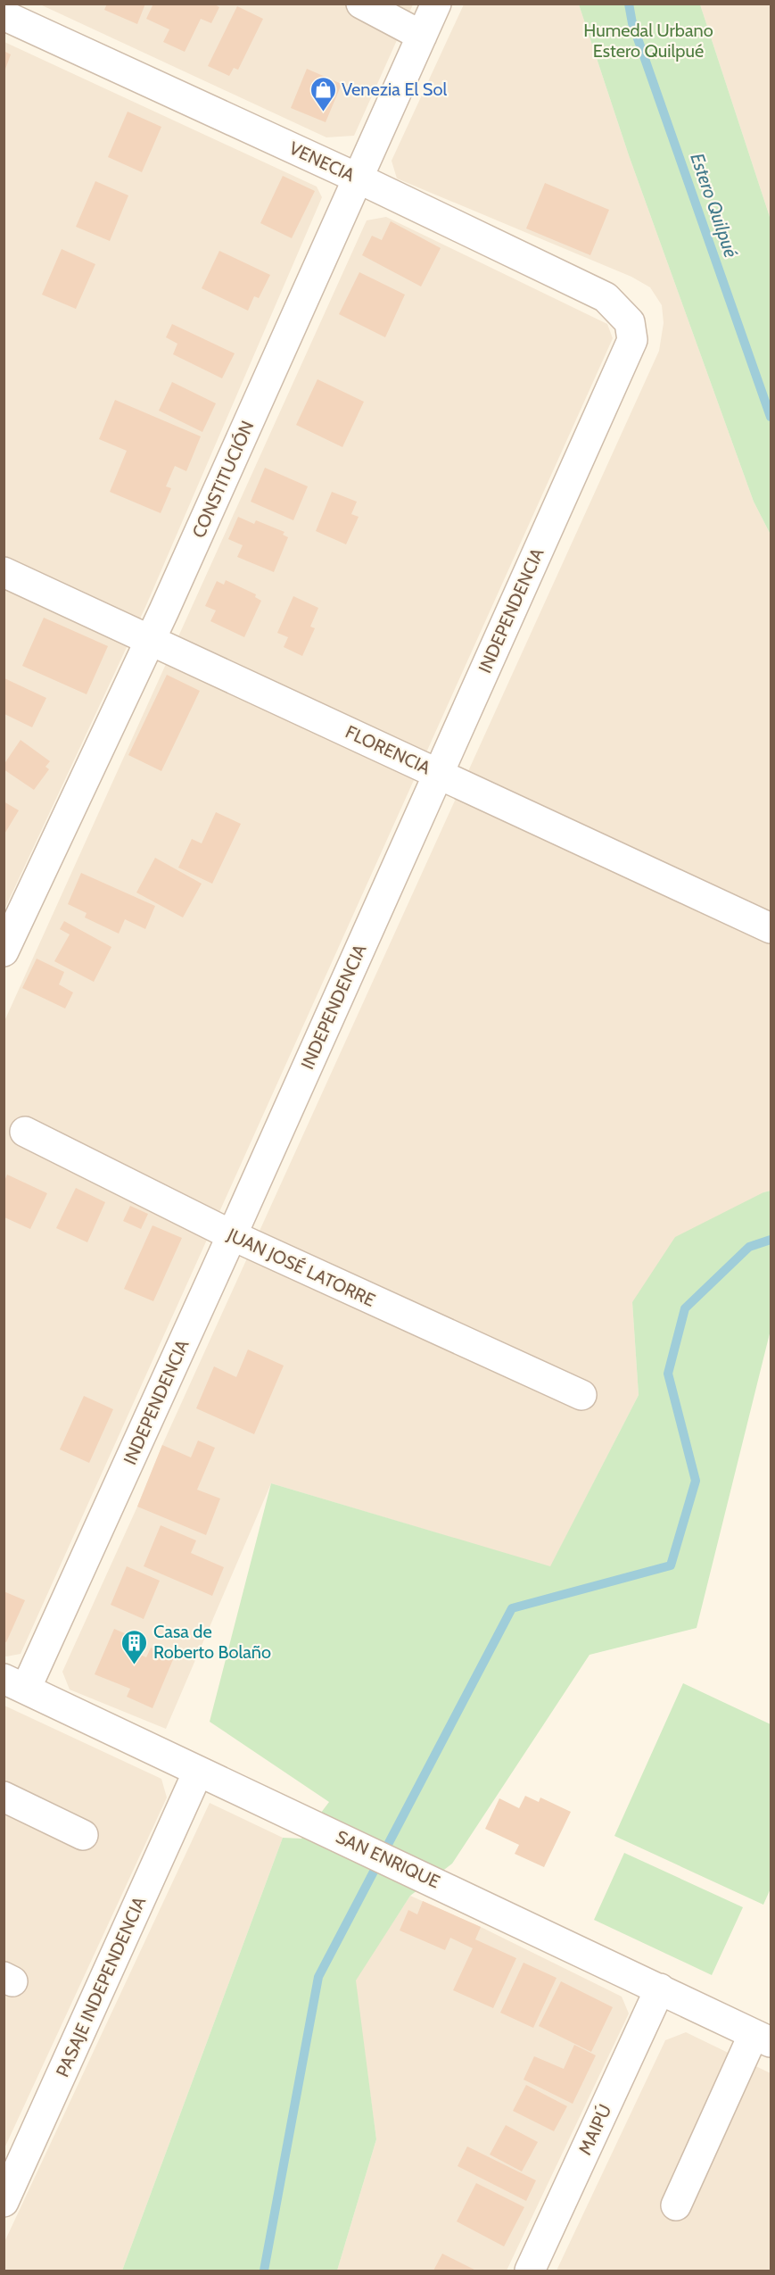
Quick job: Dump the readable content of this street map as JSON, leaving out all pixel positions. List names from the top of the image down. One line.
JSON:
{"streets":{"street":["VENECIA","CONSTITUCIÓN","INDEPENDENCIA","FLORENCIA","JUAN JOSÉ LATORRE","SAN ENRIQUE","PASAJE INDEPENDENCIA","MAIPÚ"]},"crossings":[["VENECIA","CONSTITUCIÓN"],["VENECIA","INDEPENDENCIA"],["CONSTITUCIÓN","FLORENCIA"],["INDEPENDENCIA","FLORENCIA"],["INDEPENDENCIA","JUAN JOSÉ LATORRE"],["INDEPENDENCIA","SAN ENRIQUE"],["SAN ENRIQUE","PASAJE INDEPENDENCIA"],["SAN ENRIQUE","MAIPÚ"]],"water":["Estero Quilpué"],"parks":["Humedal Urbano Estero Quilpué"],"places":{"shop":["Venezia El Sol"],"building":["Casa de Roberto Bolaño"]}}
